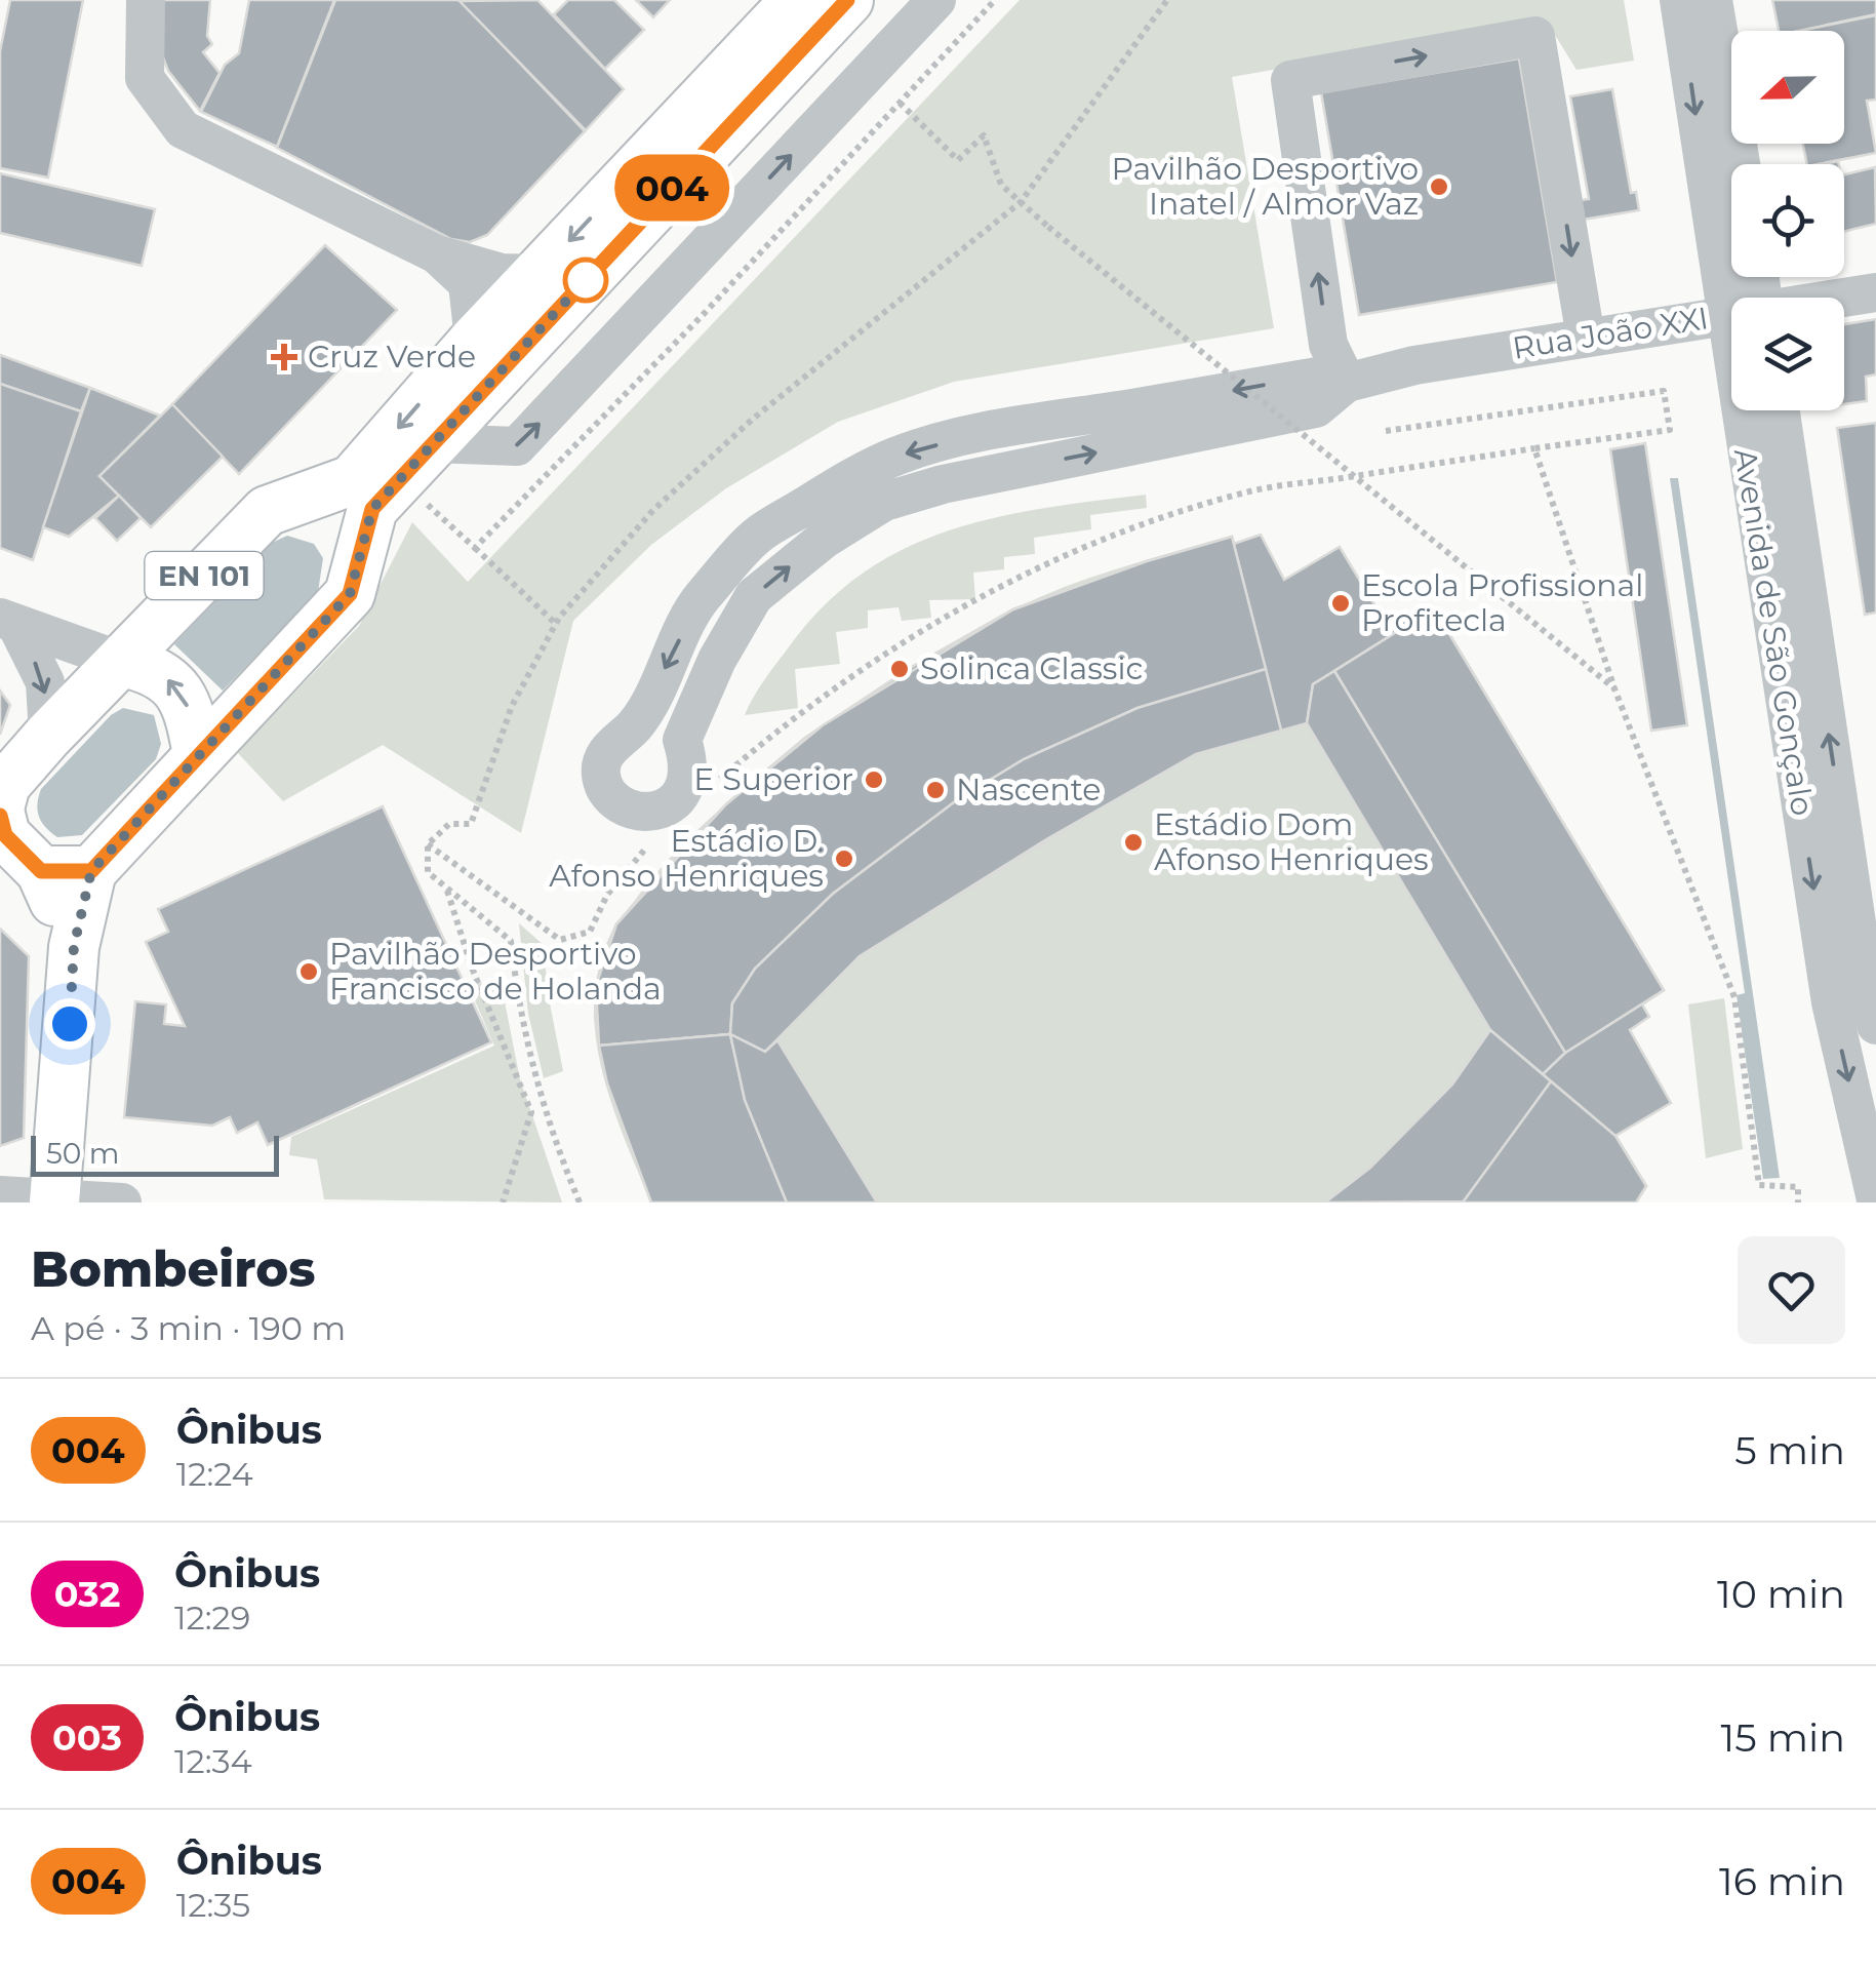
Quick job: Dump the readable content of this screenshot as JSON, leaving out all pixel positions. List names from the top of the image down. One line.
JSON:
{"streets":{"main road":["EN 101"],"street":["Rua João XXI","Avenida de São Gonçalo"]},"crossings":[["Rua João XXI","Avenida de São Gonçalo"]],"places":{"other":["Pavilhão Desportivo Inatel / Almor Vaz","Escola Profissional Profitecla","Solinca Classic","E Superior","Nascente","Estádio Dom Afonso Henriques","Estádio D. Afonso Henriques","Pavilhão Desportivo Francisco de Holanda"],"health":["Cruz Verde"]},"lines":["bus line 004"],"scale_bar":"50 m","north":"left","page":{"on_map":"004","scale":"50 m","heading":["Bombeiros","A pé · 3 min · 190 m"],"list":[{"mark":"004","name":"Ônibus","note":"12:24","value":"5 min"},{"mark":"032","name":"Ônibus","note":"12:29","value":"10 min"},{"mark":"003","name":"Ônibus","note":"12:34","value":"15 min"},{"mark":"004","name":"Ônibus","note":"12:35","value":"16 min"}]}}
